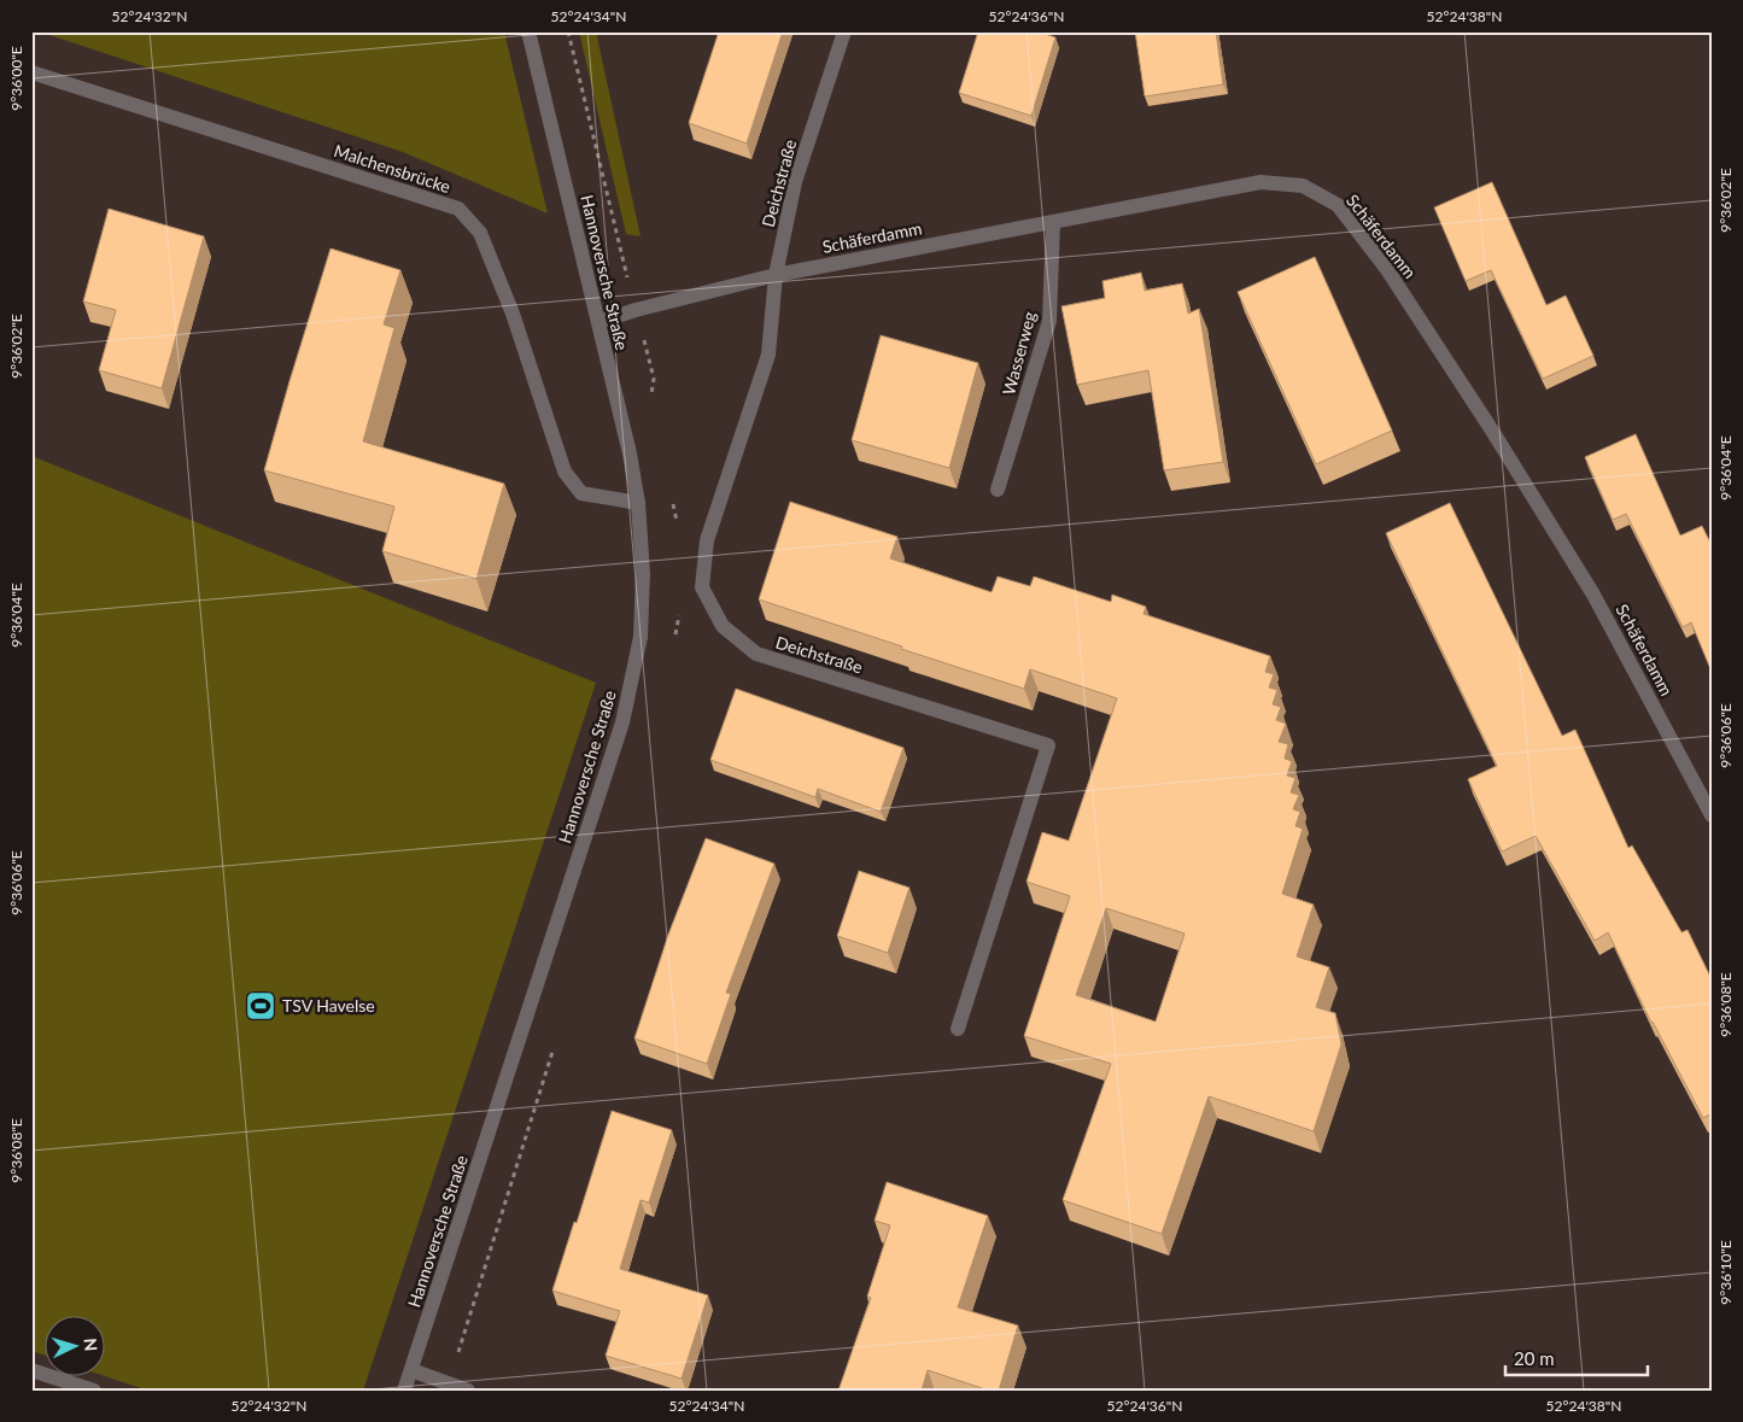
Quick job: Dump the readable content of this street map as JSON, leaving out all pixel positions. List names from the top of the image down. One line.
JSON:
{"streets":{"street":["Malchensbrücke","Deichstraße","Schäferdamm","Hannoversche Straße","Wasserweg"]},"crossings":[["Malchensbrücke","Hannoversche Straße"],["Deichstraße","Schäferdamm"],["Schäferdamm","Hannoversche Straße"],["Schäferdamm","Wasserweg"]],"places":{"sports":["TSV Havelse"]},"scale_bar":"20 m","north":"right","coordinates":["52°24'32\"N","52°24'34\"N","52°24'36\"N","52°24'38\"N","9°36'00\"E","9°36'02\"E","9°36'04\"E","9°36'06\"E","9°36'08\"E","9°36'10\"E"]}
